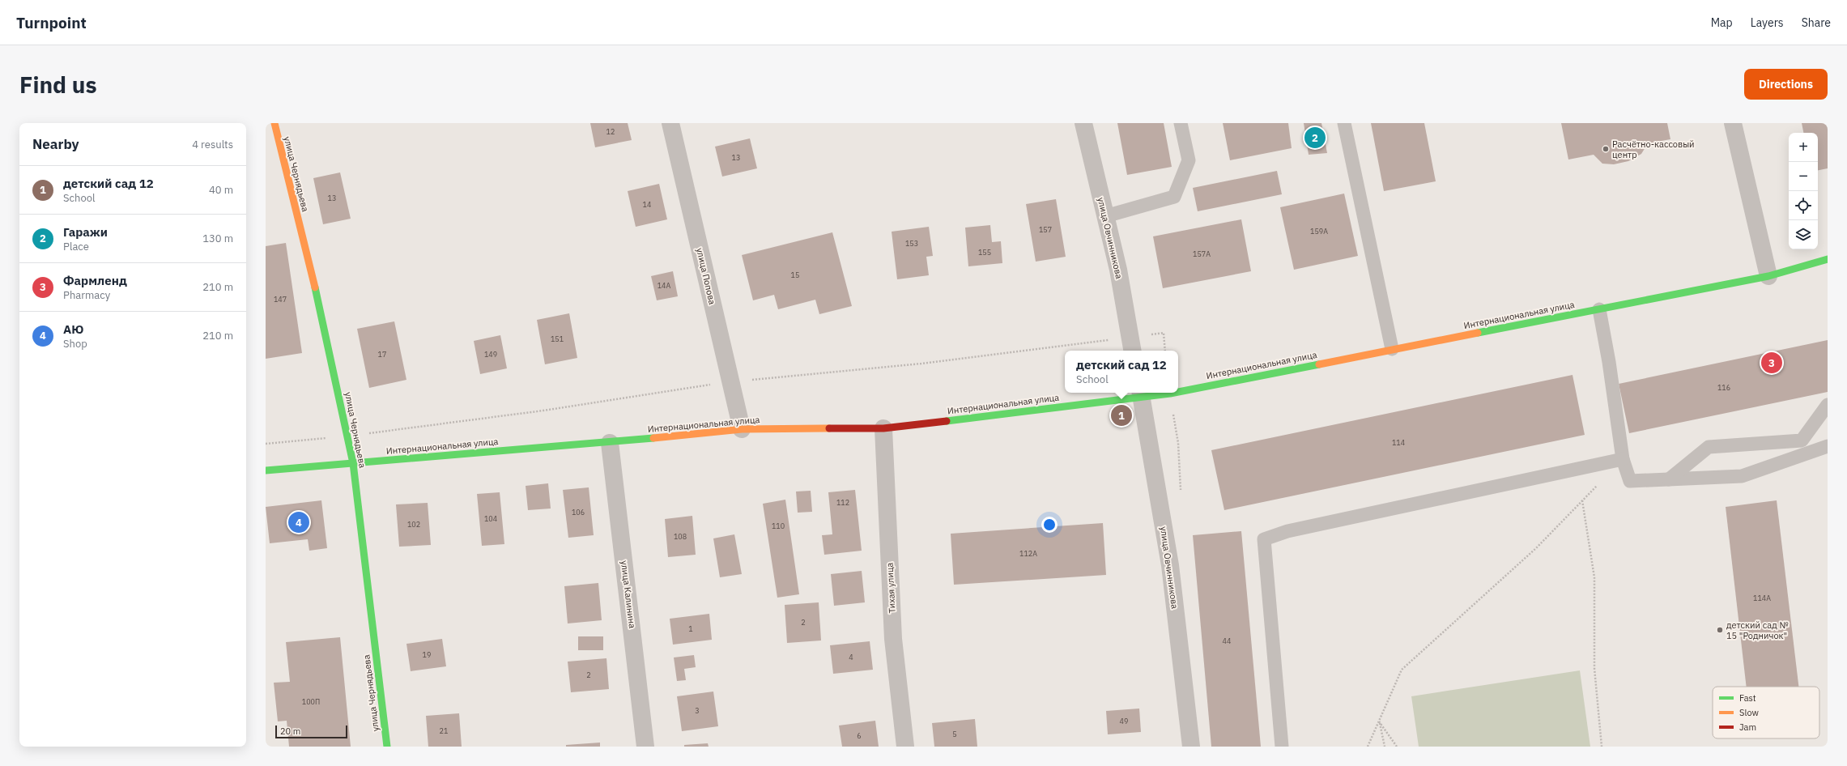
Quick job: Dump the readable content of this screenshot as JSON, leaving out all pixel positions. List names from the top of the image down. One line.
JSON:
{"streets":{"main road":["улица Чернядьева","Интернациональная улица"],"street":["улица Овчинникова","улица Попова","Тихая улица","улица Калинина"]},"crossings":[["улица Чернядьева","Интернациональная улица"],["улица Овчинникова","Интернациональная улица"],["улица Попова","Интернациональная улица"],["Интернациональная улица","Тихая улица"],["Интернациональная улица","улица Калинина"]],"places":["Расчётно-кассовый центр","детский сад № 15 \"Родничок\""],"house_numbers":["12","13","13","14","157","159А","153","155","157А","15","14А","147","151","17","149","116","114","112","106","104","102","110","108","112А","114А","2","1","44","19","4","2","100П","3","49","21","5","6"],"legend":["Fast","Slow","Jam"],"scale_bar":"20 m","page":{"header":"Turnpoint","nav":["Map","Layers","Share"],"buttons":"Directions","title":"Find us","heading":["Nearby","4 results"],"pins":["2","3","1","4"],"map_buttons":["+","−"],"list":[{"mark":"1","name":"детский сад 12","note":"School","value":"40 m"},{"mark":"2","name":"Гаражи","note":"Place","value":"130 m"},{"mark":"3","name":"Фармленд","note":"Pharmacy","value":"210 m"},{"mark":"4","name":"АЮ","note":"Shop","value":"210 m"}],"popup":["детский сад 12","School"],"scale":"20 m"}}
